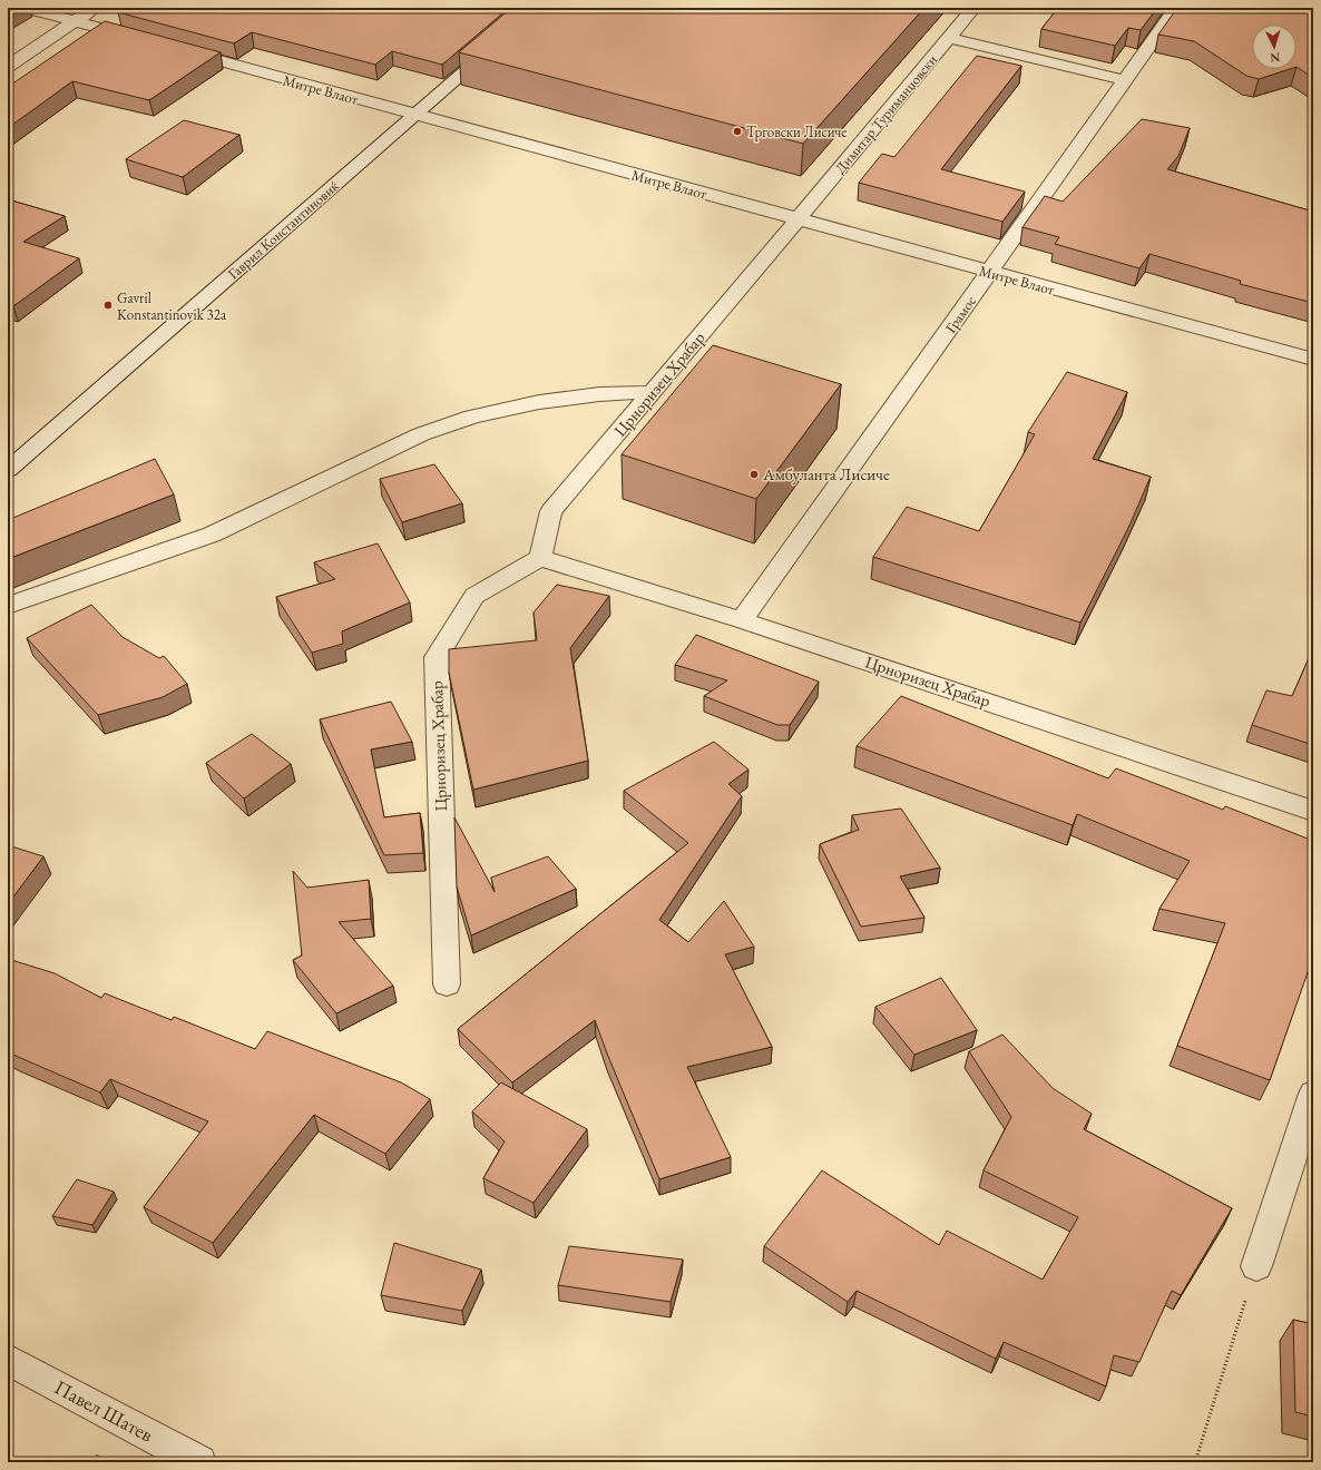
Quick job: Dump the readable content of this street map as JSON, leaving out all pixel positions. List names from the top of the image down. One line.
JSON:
{"streets":{"street":["Митре Влаот","Димитар Туриманџовски","Гаврил Константиновиќ","Грамос","Црноризец Храбар","Павел Шатев"]},"crossings":[["Митре Влаот","Димитар Туриманџовски"],["Митре Влаот","Гаврил Константиновиќ"],["Митре Влаот","Грамос"],["Митре Влаот","Црноризец Храбар"],["Димитар Туриманџовски","Црноризец Храбар"],["Грамос","Црноризец Храбар"]],"places":["Трговски Лисиче","Gavril Konstantinovik 32a","Амбуланта Лисиче"],"north":"bottom"}
